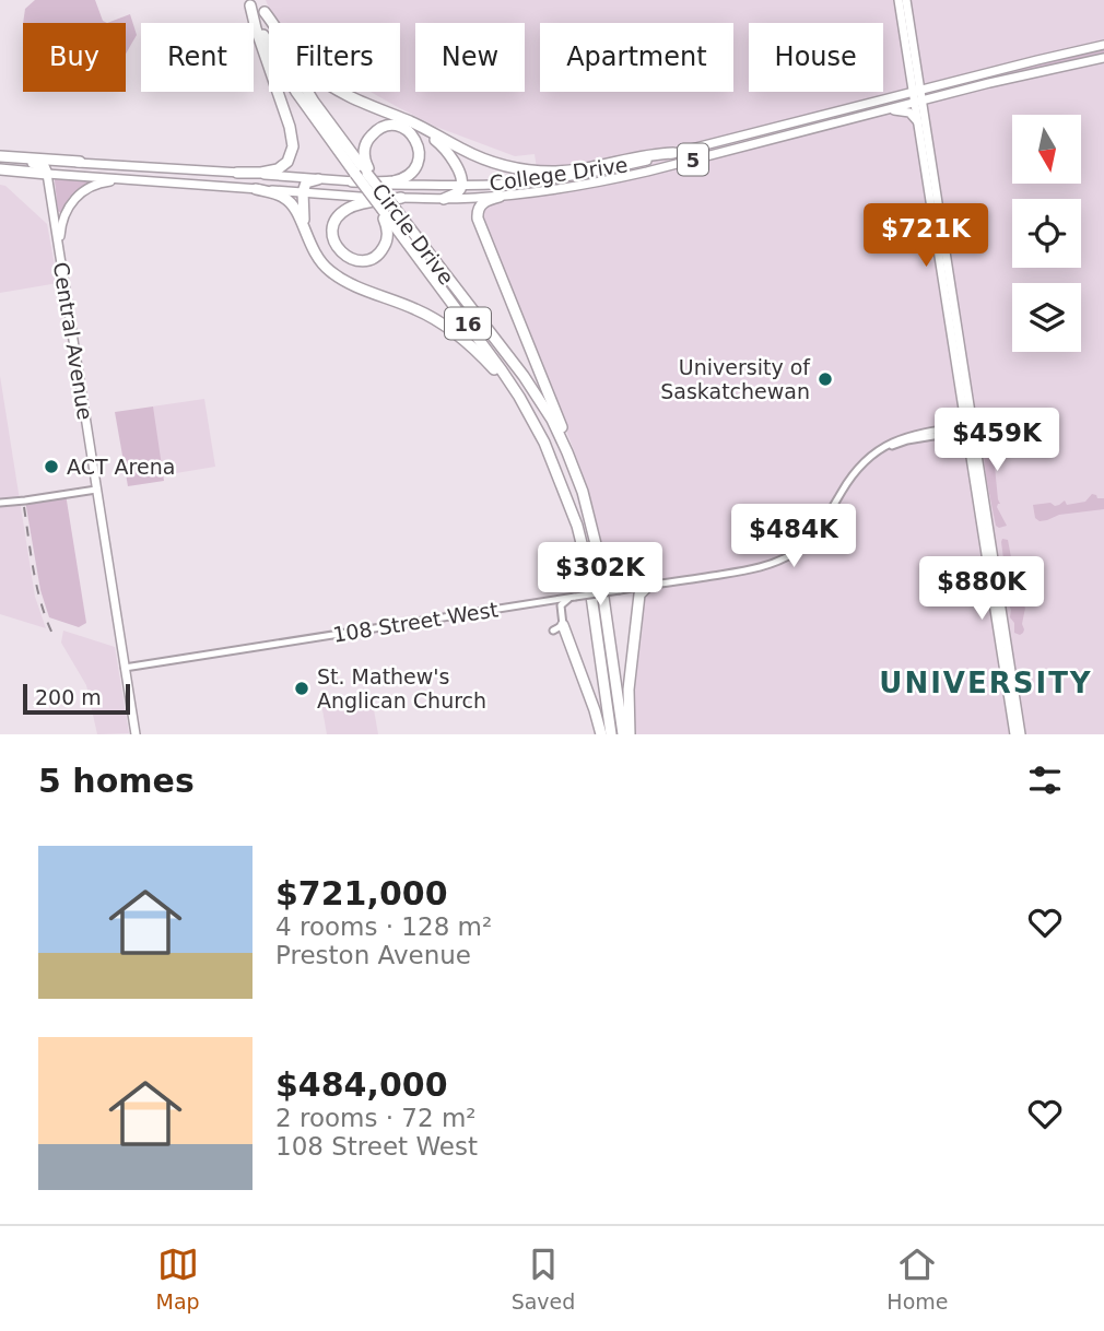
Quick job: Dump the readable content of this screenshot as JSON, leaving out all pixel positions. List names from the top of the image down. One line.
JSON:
{"streets":{"highway":["5","College Drive","Circle Drive","16"],"main road":["Central Avenue"],"street":["108 Street West"]},"crossings":[["College Drive","Circle Drive"],["College Drive","Central Avenue"],["Central Avenue","108 Street West"]],"districts":["UNIVERSITY"],"places":["University of Saskatchewan","ACT Arena","St. Mathew's Anglican Church"],"scale_bar":"200 m","north":"bottom","page":{"chip":["Buy","Rent","Filters","New","Apartment","House"],"price":["$721K","$459K","$484K","$302K","$880K"],"scale":"200 m","heading":"5 homes","list":[{"name":"$721,000","note":"4 rooms · 128 m² · Preston Avenue"},{"name":"$484,000","note":"2 rooms · 72 m² · 108 Street West"}],"tabs":["Map","Saved","Home"]}}
